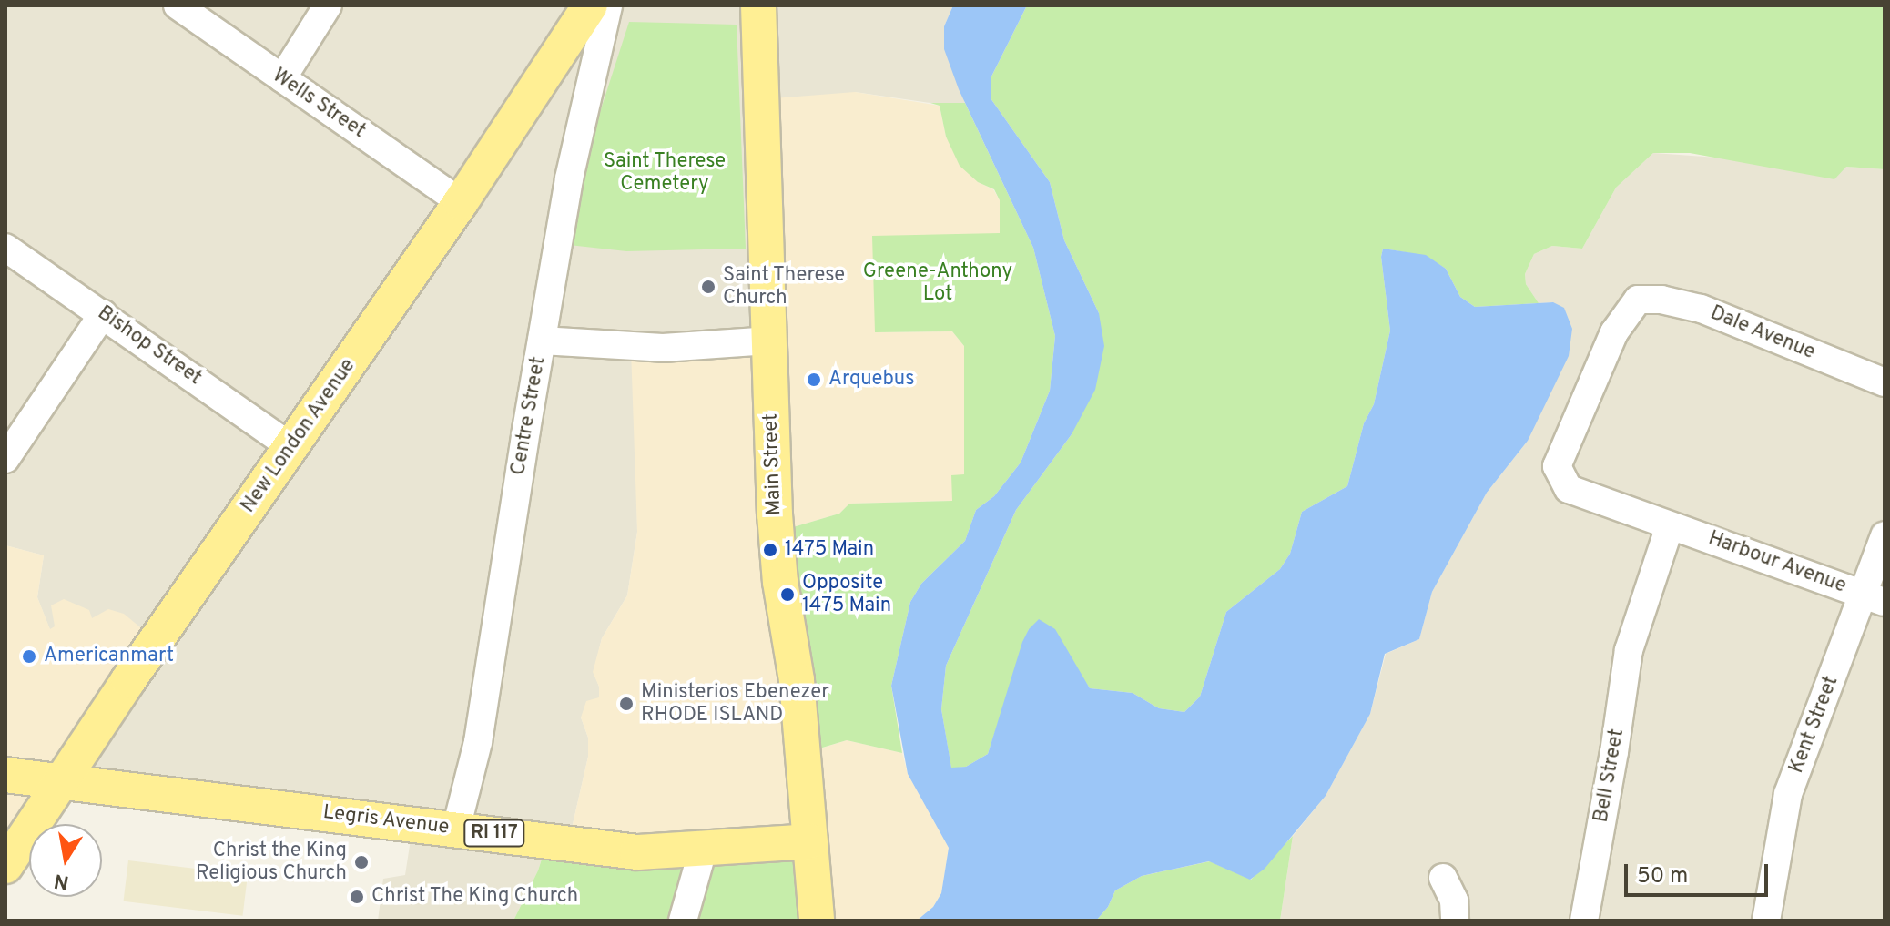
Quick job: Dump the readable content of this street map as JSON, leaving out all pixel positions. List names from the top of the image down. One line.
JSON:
{"streets":{"main road":["New London Avenue","Main Street","Legris Avenue","RI 117"],"street":["Wells Street","Dale Avenue","Bishop Street","Centre Street","Harbour Avenue","Kent Street","Bell Street"]},"crossings":[["Wells Street","New London Avenue"],["Dale Avenue","Harbour Avenue"],["Bishop Street","New London Avenue"],["Centre Street","Legris Avenue"],["New London Avenue","Legris Avenue"],["Main Street","Legris Avenue"],["Harbour Avenue","Kent Street"],["Harbour Avenue","Bell Street"]],"parks":["Saint Therese Cemetery","Greene-Anthony Lot"],"places":["Saint Therese Church","Arquebus","1475 Main","Opposite 1475 Main","Americanmart","Ministerios Ebenezer RHODE ISLAND","Christ the King Religious Church","Christ The King Church"],"scale_bar":"50 m","north":"bottom"}
